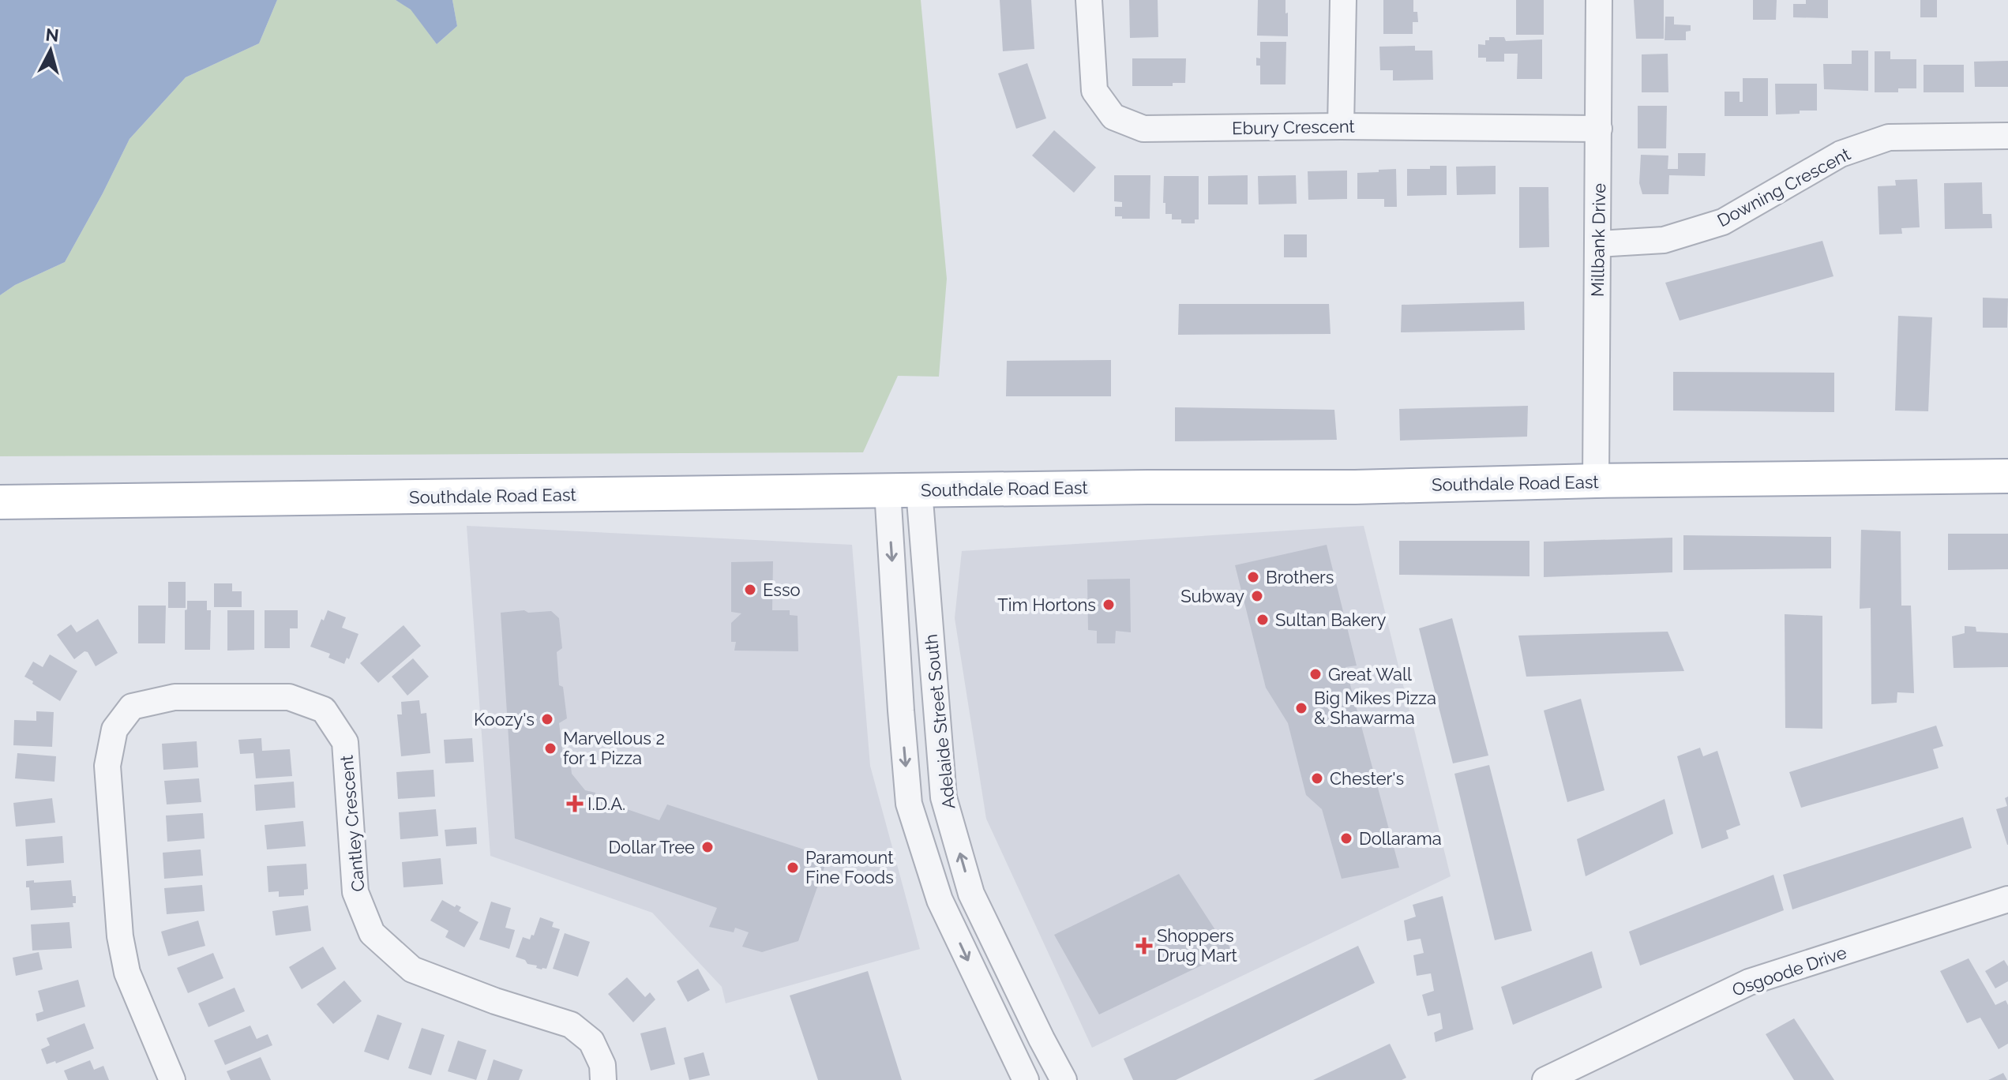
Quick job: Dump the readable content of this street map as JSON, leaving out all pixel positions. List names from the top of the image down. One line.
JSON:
{"streets":{"main road":["Southdale Road East"],"street":["Ebury Crescent","Downing Crescent","Millbank Drive","Adelaide Street South","Cantley Crescent","Osgoode Drive"]},"crossings":[["Ebury Crescent","Millbank Drive"],["Downing Crescent","Millbank Drive"],["Millbank Drive","Southdale Road East"],["Southdale Road East","Adelaide Street South"]],"places":{"other":["Brothers","Esso","Subway","Tim Hortons","Sultan Bakery","Great Wall","Big Mikes Pizza & Shawarma","Koozy's","Marvellous 2 for 1 Pizza","Chester's","Dollarama","Dollar Tree","Paramount Fine Foods"],"health":["I.D.A.","Shoppers Drug Mart"]},"north":"top"}
